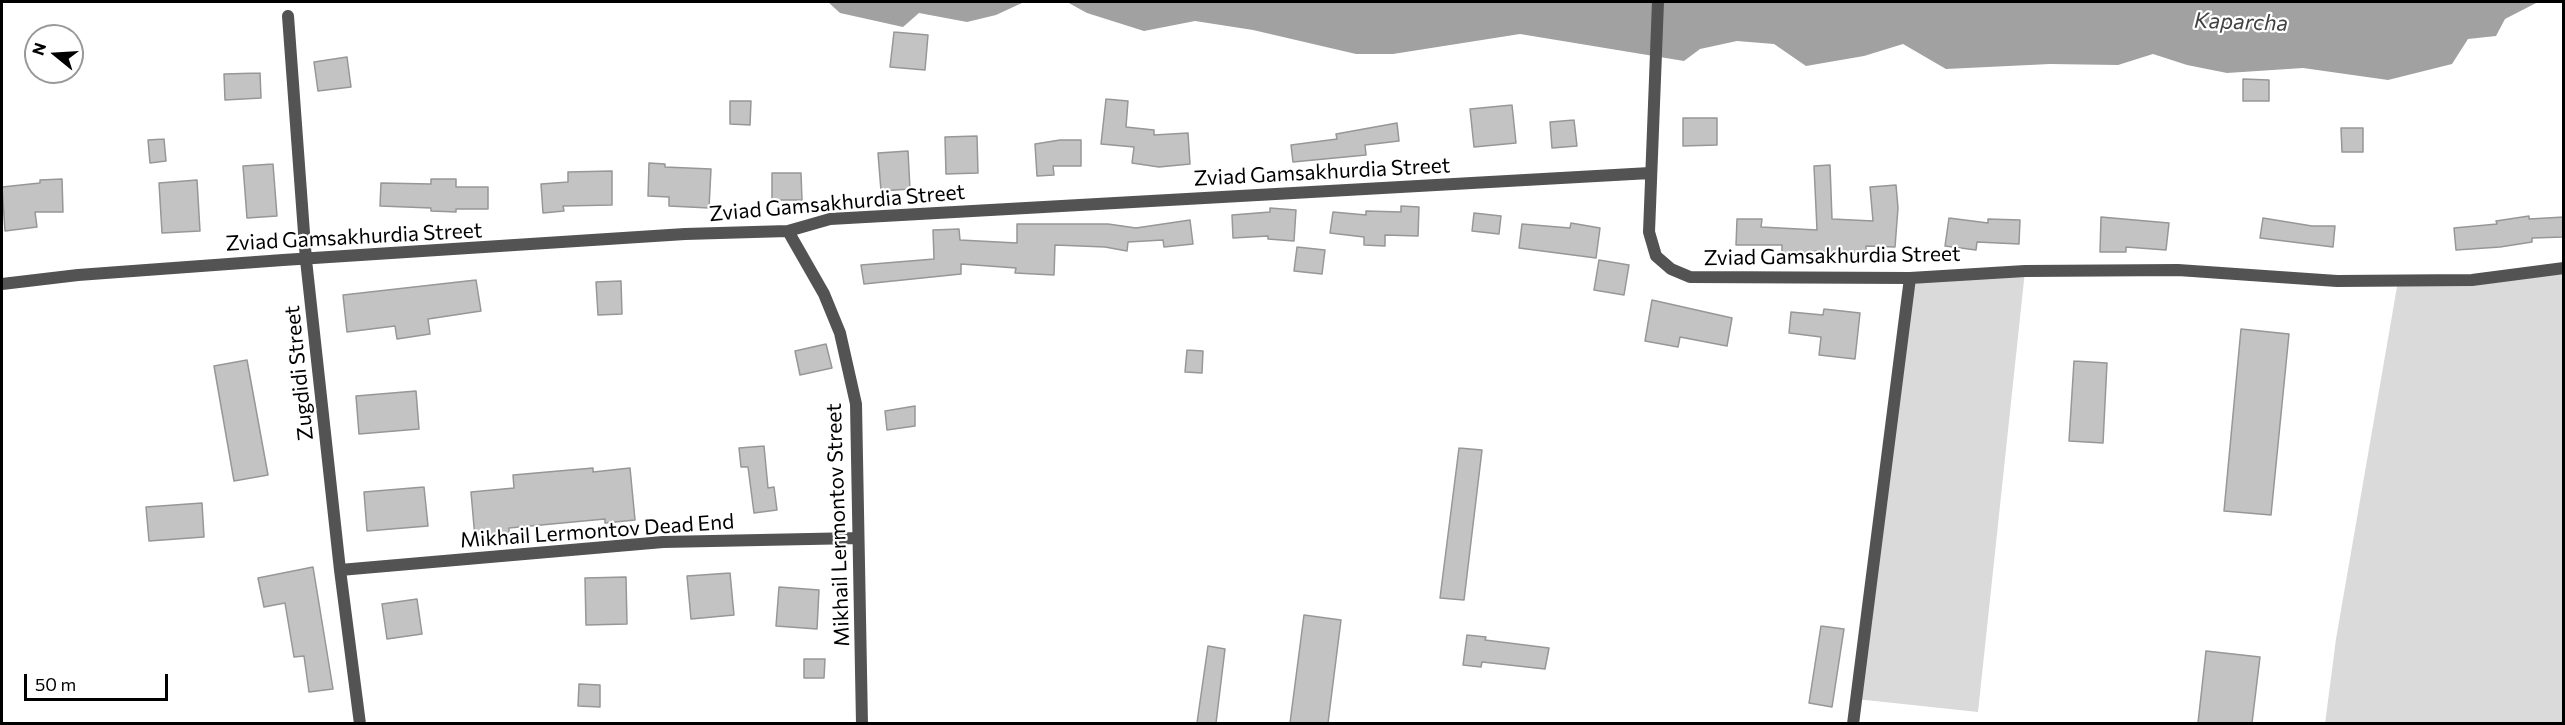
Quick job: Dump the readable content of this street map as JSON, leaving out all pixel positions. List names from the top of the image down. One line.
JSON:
{"streets":{"street":["Zviad Gamsakhurdia Street","Zugdidi Street","Mikhail Lermontov Street","Mikhail Lermontov Dead End"]},"crossings":[["Zviad Gamsakhurdia Street","Zugdidi Street"],["Zviad Gamsakhurdia Street","Mikhail Lermontov Street"],["Zugdidi Street","Mikhail Lermontov Dead End"],["Mikhail Lermontov Street","Mikhail Lermontov Dead End"]],"water":["Kaparcha"],"scale_bar":"50 m","north":"left"}
